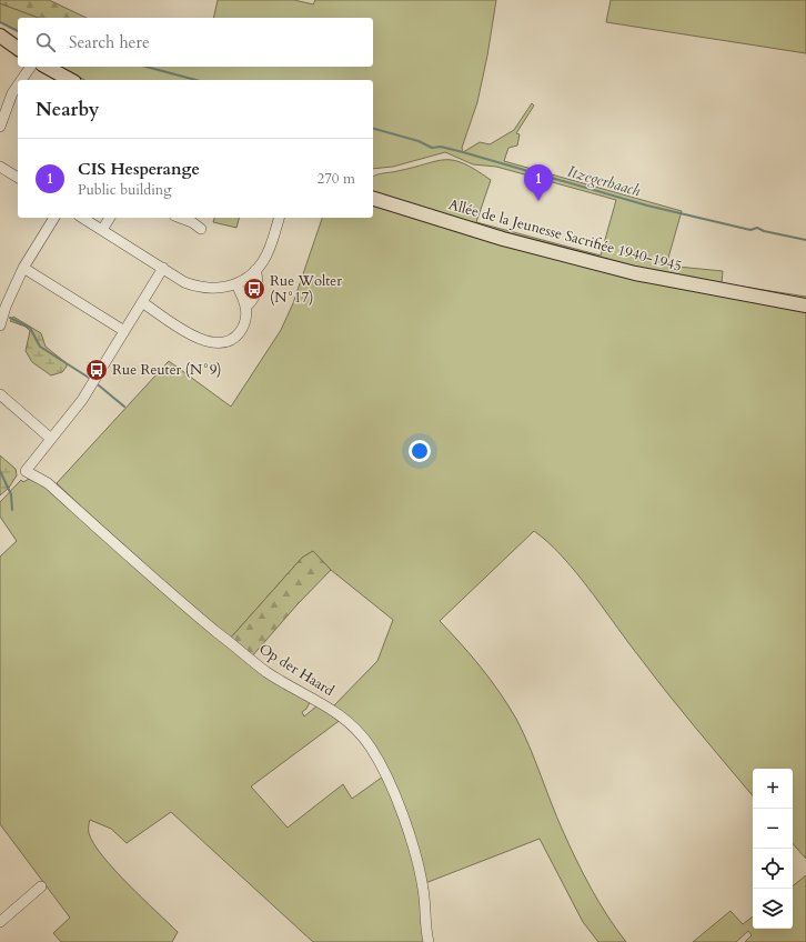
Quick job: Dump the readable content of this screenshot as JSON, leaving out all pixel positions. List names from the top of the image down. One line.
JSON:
{"streets":{"main road":["Allée de la Jeunesse Sacrifiée 1940-1945"],"street":["Op der Haard"]},"water":["Itzegerbaach"],"places":{"bus stop":["Rue Wolter (N°17)","Rue Reuter (N°9)"]},"page":{"search":"Search here","heading":"Nearby","list":[{"mark":"1","name":"CIS Hesperange","note":"Public building","value":"270 m"}],"pins":"1","map_buttons":["+","−"]}}
